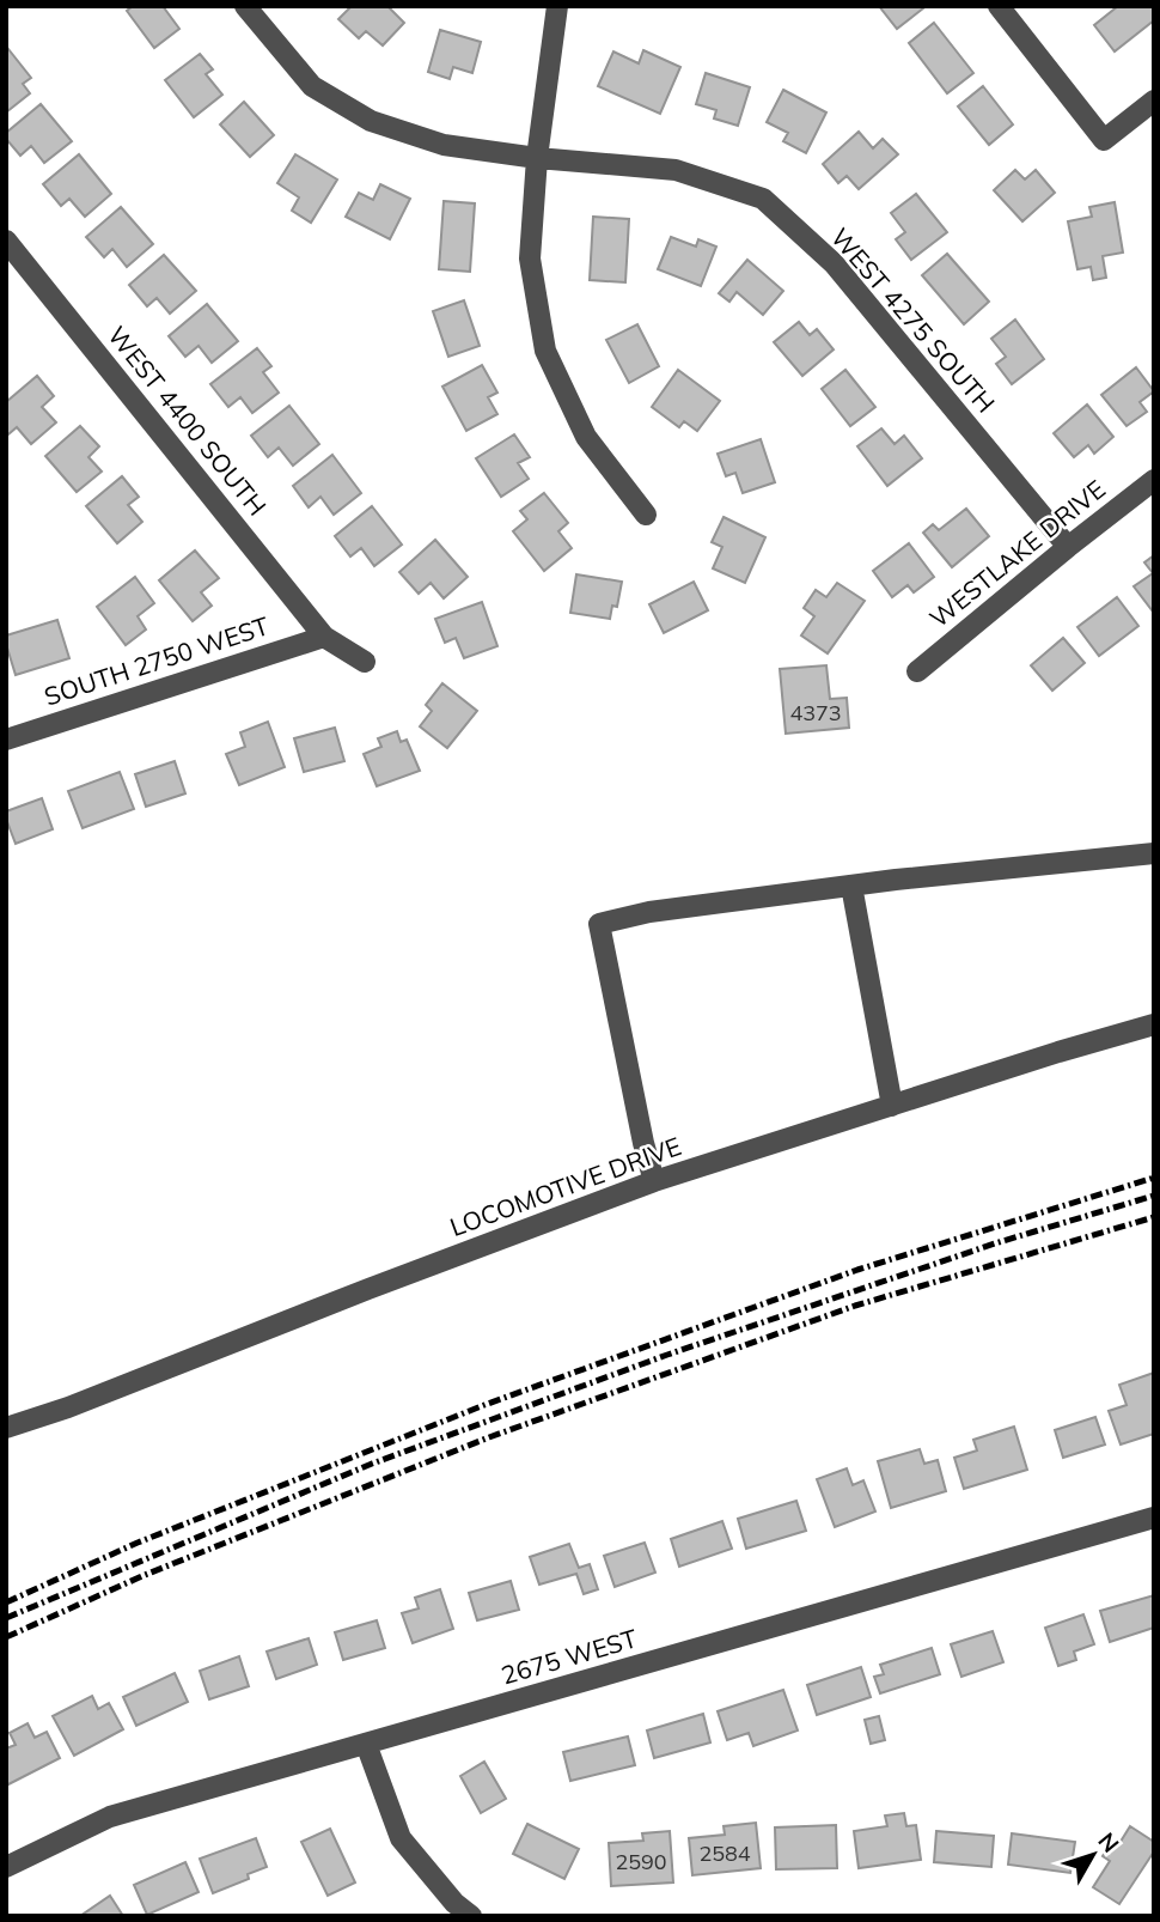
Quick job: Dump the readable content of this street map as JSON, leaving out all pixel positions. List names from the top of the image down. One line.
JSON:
{"streets":{"street":["WEST 4275 SOUTH","WEST 4400 SOUTH","WESTLAKE DRIVE","SOUTH 2750 WEST","LOCOMOTIVE DRIVE","2675 WEST"]},"crossings":[["WEST 4275 SOUTH","WESTLAKE DRIVE"],["WEST 4400 SOUTH","SOUTH 2750 WEST"]],"house_numbers":["4373","2584","2590"],"north":"top right"}
